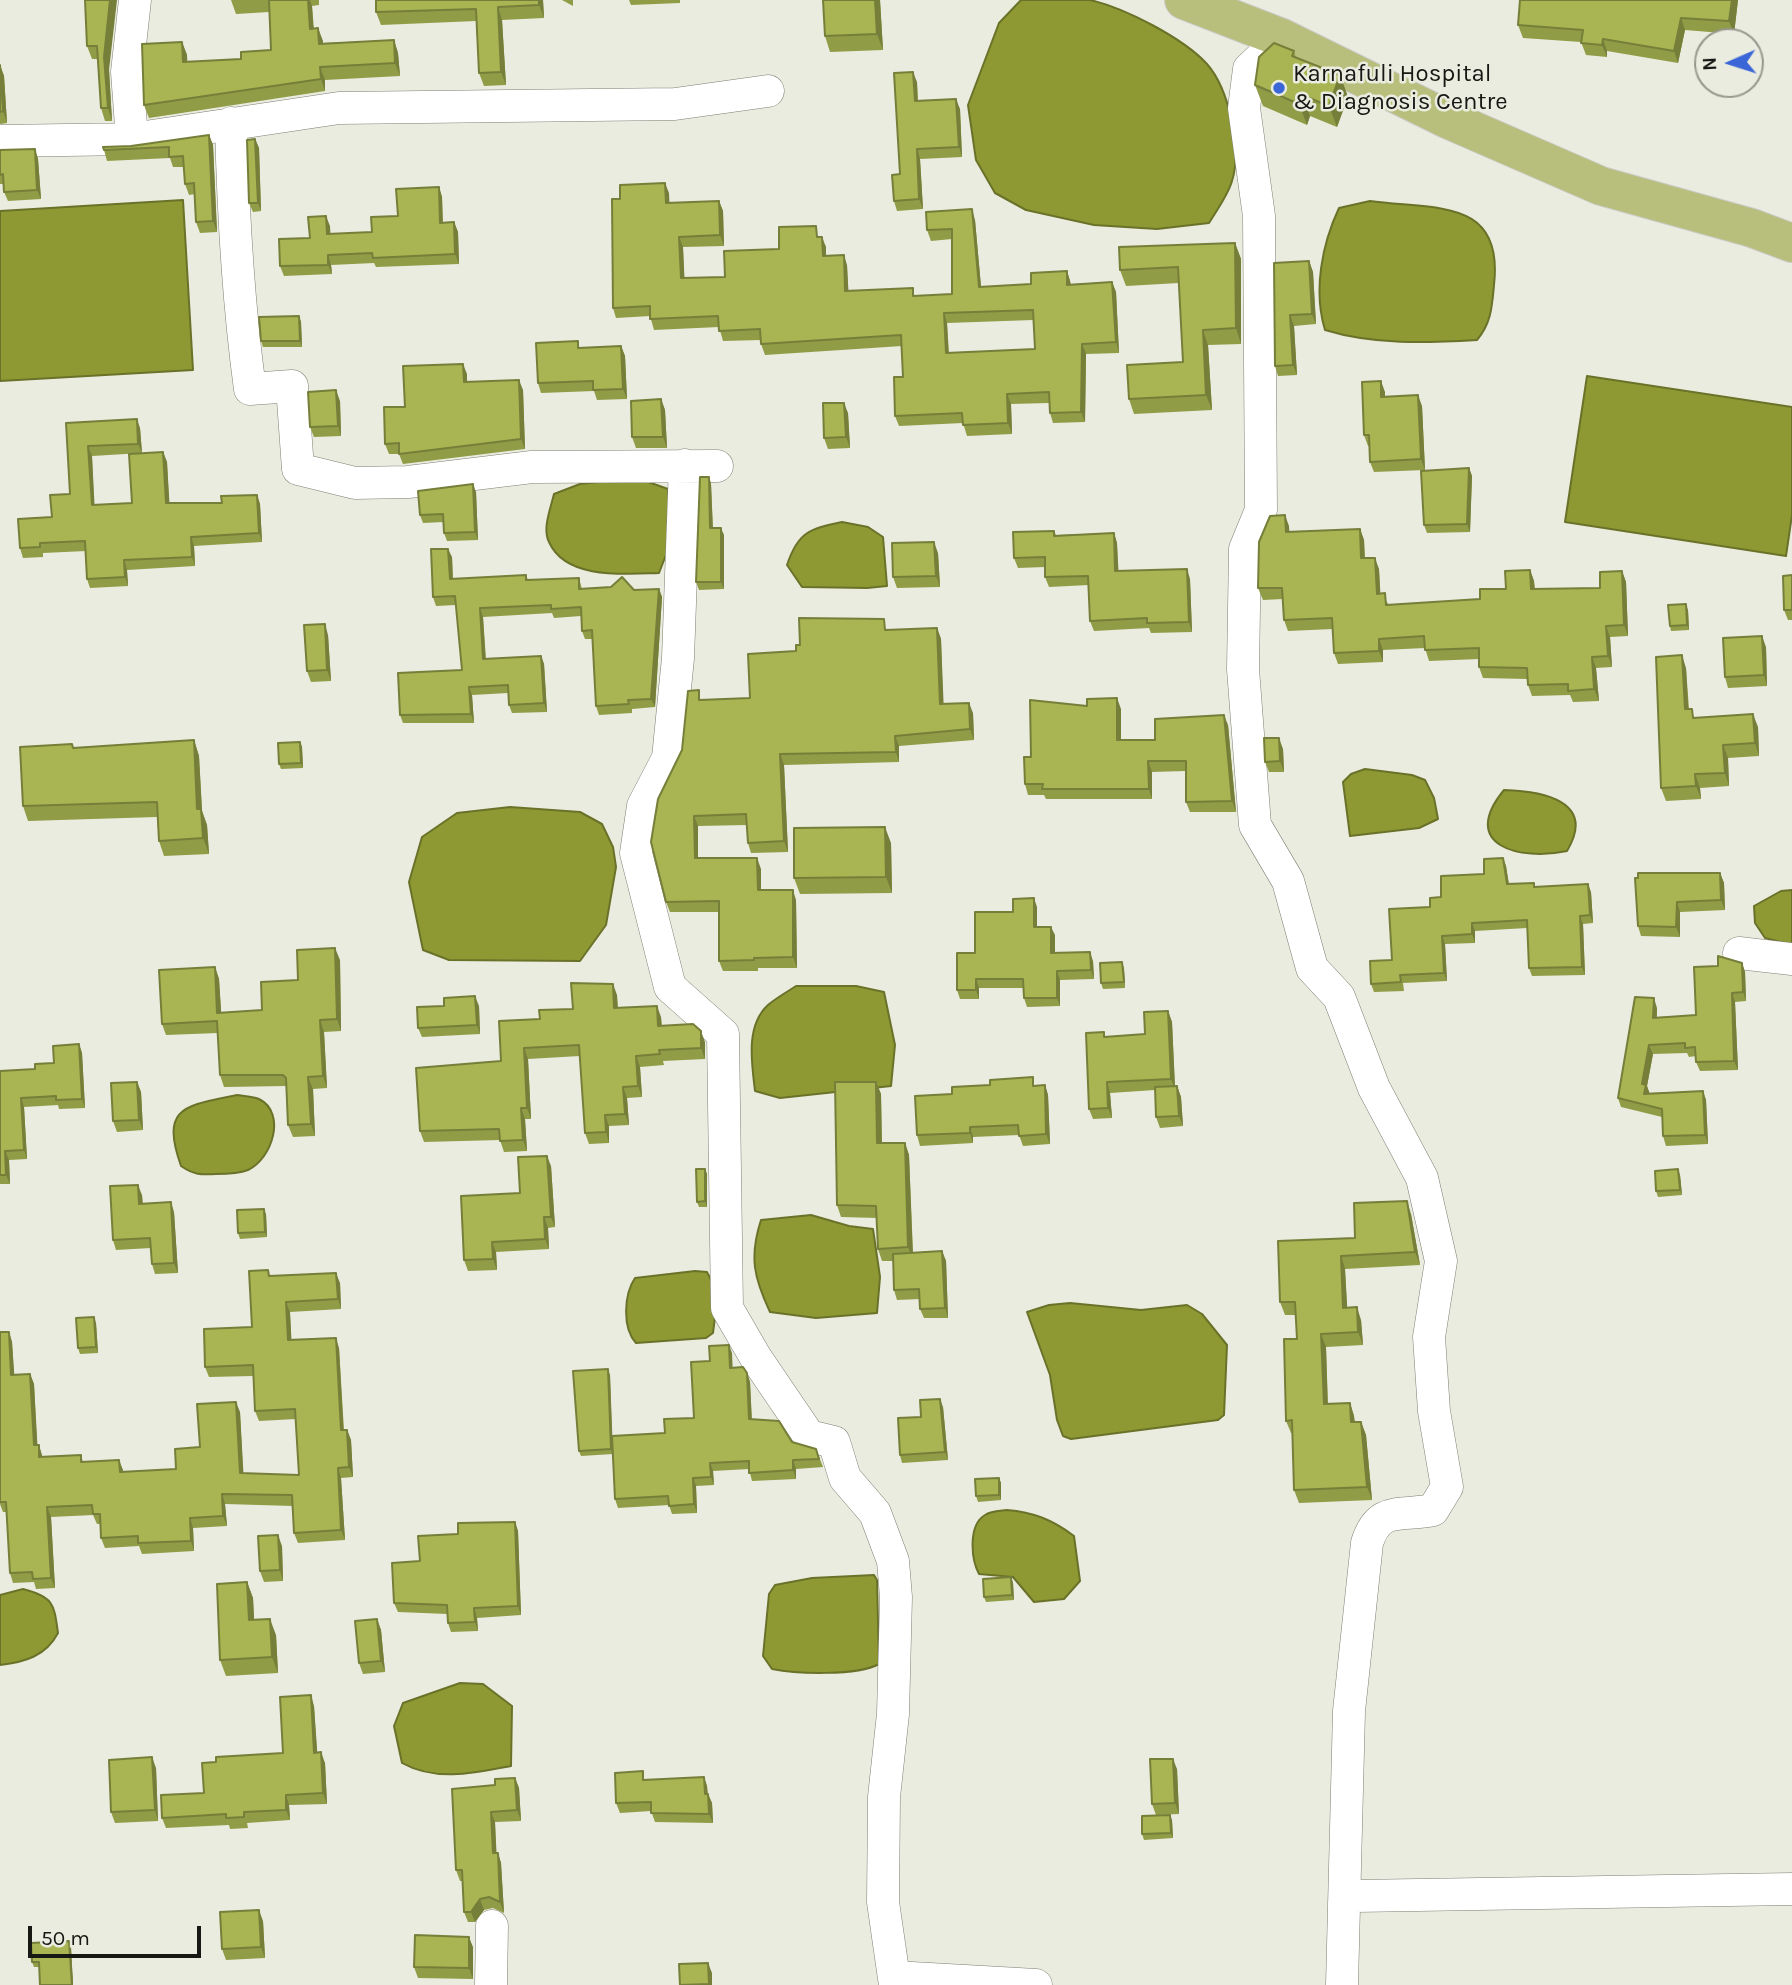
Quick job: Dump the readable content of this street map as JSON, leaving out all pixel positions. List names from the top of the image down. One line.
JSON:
{"places":["Karnafuli Hospital & Diagnosis Centre"],"scale_bar":"50 m","north":"left"}
